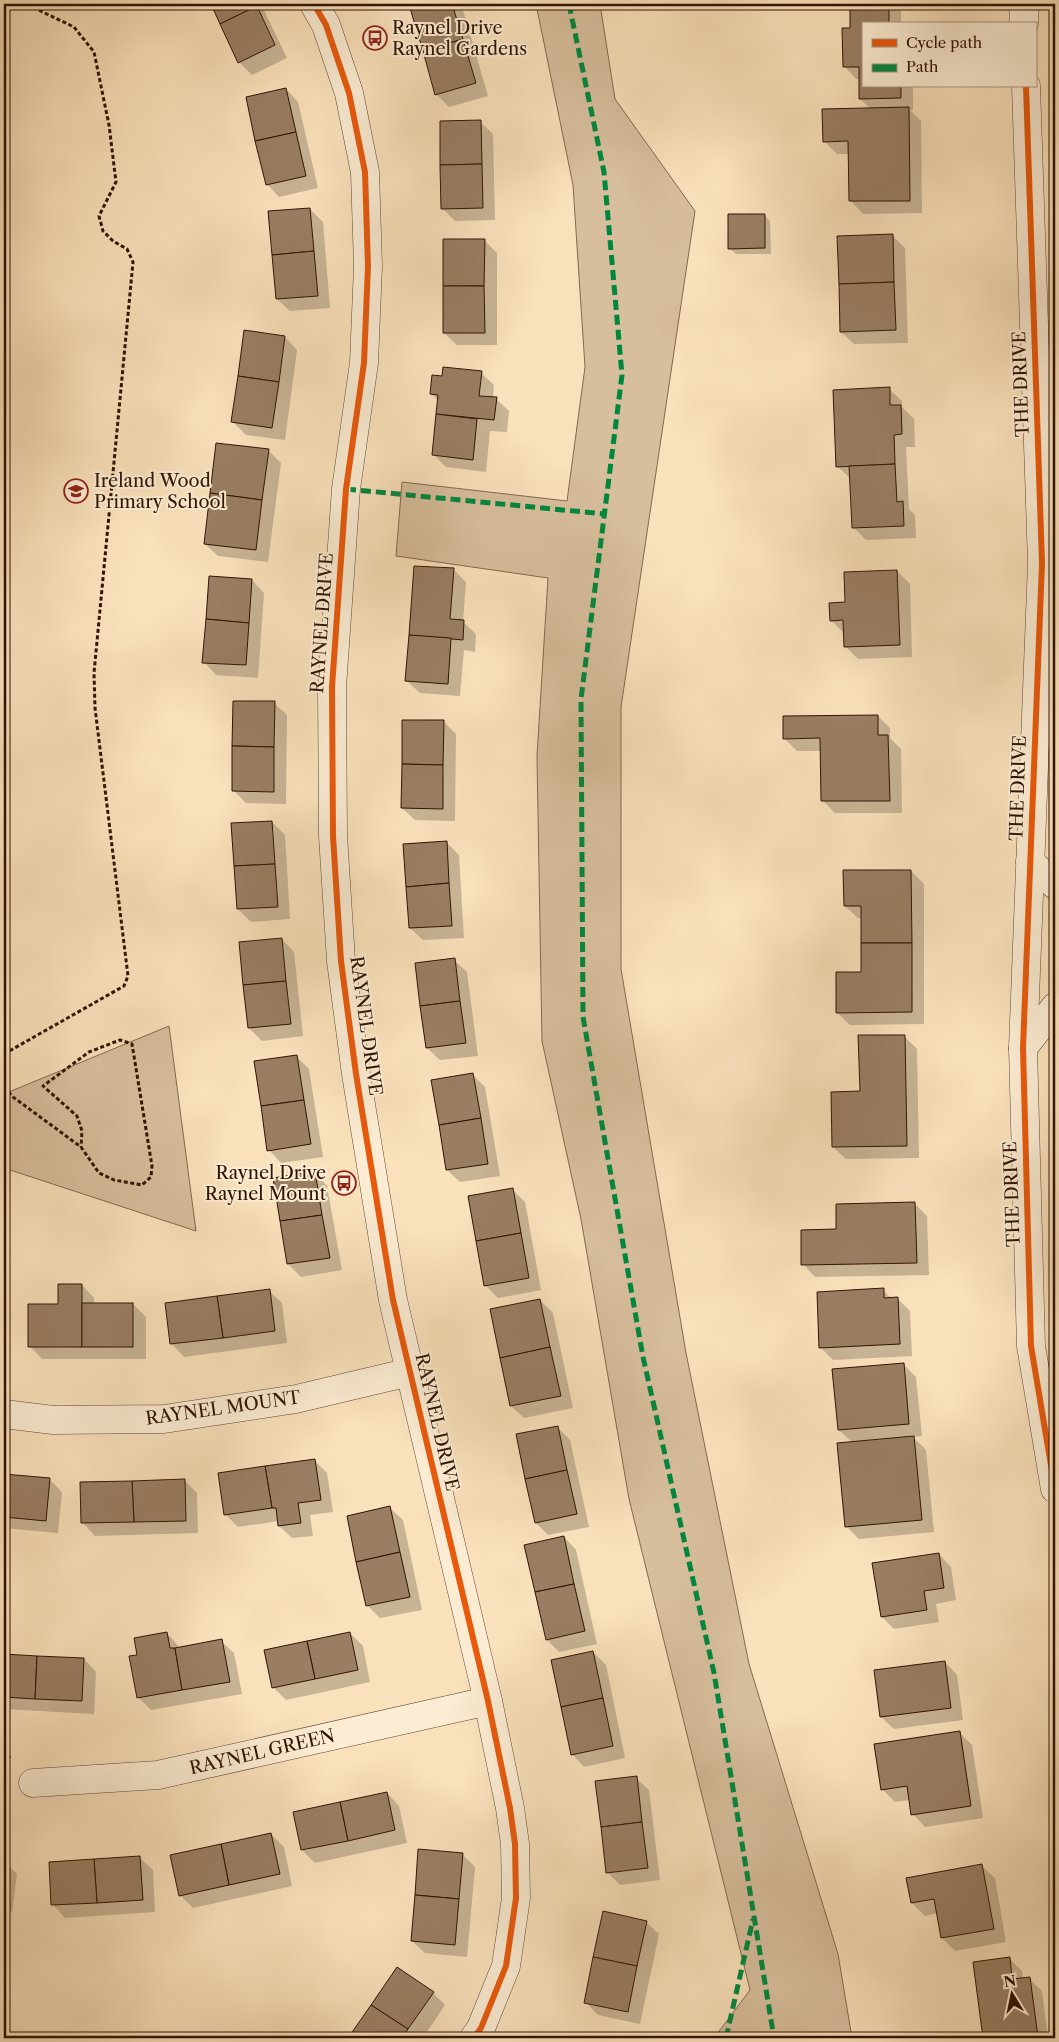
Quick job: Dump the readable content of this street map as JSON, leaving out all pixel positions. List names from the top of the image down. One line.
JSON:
{"streets":{"street":["THE DRIVE","RAYNEL DRIVE","RAYNEL MOUNT","RAYNEL GREEN"]},"crossings":[["RAYNEL DRIVE","RAYNEL MOUNT"],["RAYNEL DRIVE","RAYNEL GREEN"]],"places":{"bus stop":["Raynel Drive Raynel Gardens","Raynel Drive Raynel Mount"],"school or university":["Ireland Wood Primary School"]},"legend":["Cycle path","Path"],"north":"top"}
